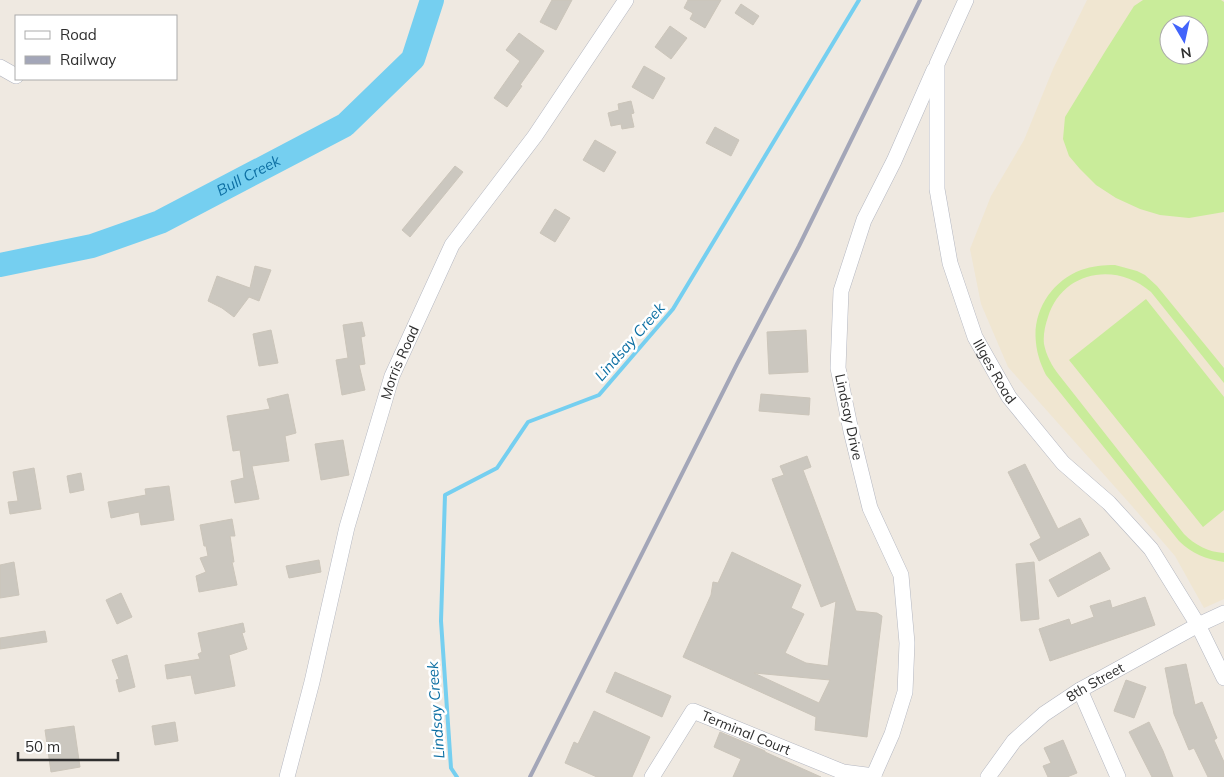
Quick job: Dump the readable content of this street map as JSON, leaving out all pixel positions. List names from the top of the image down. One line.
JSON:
{"streets":{"street":["Morris Road","Illges Road","Lindsay Drive","8th Street","Terminal Court"]},"crossings":[["Illges Road","Lindsay Drive"],["Illges Road","8th Street"],["Lindsay Drive","Terminal Court"]],"water":["Bull Creek","Lindsay Creek"],"legend":["Road","Railway"],"scale_bar":"50 m","north":"bottom"}
